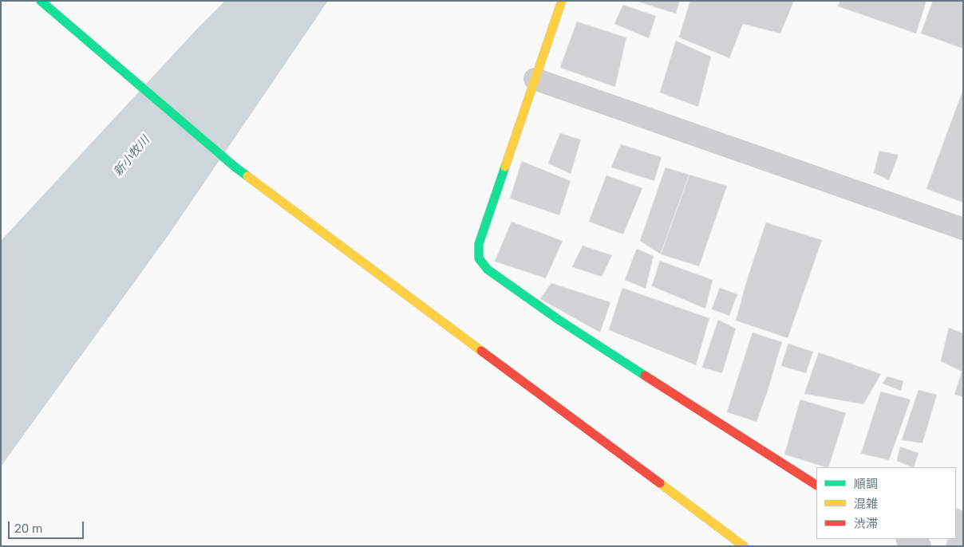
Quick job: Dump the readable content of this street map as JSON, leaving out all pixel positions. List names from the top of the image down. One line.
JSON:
{"water":["新小牧川"],"legend":["順調","混雑","渋滞"],"scale_bar":"20 m"}
